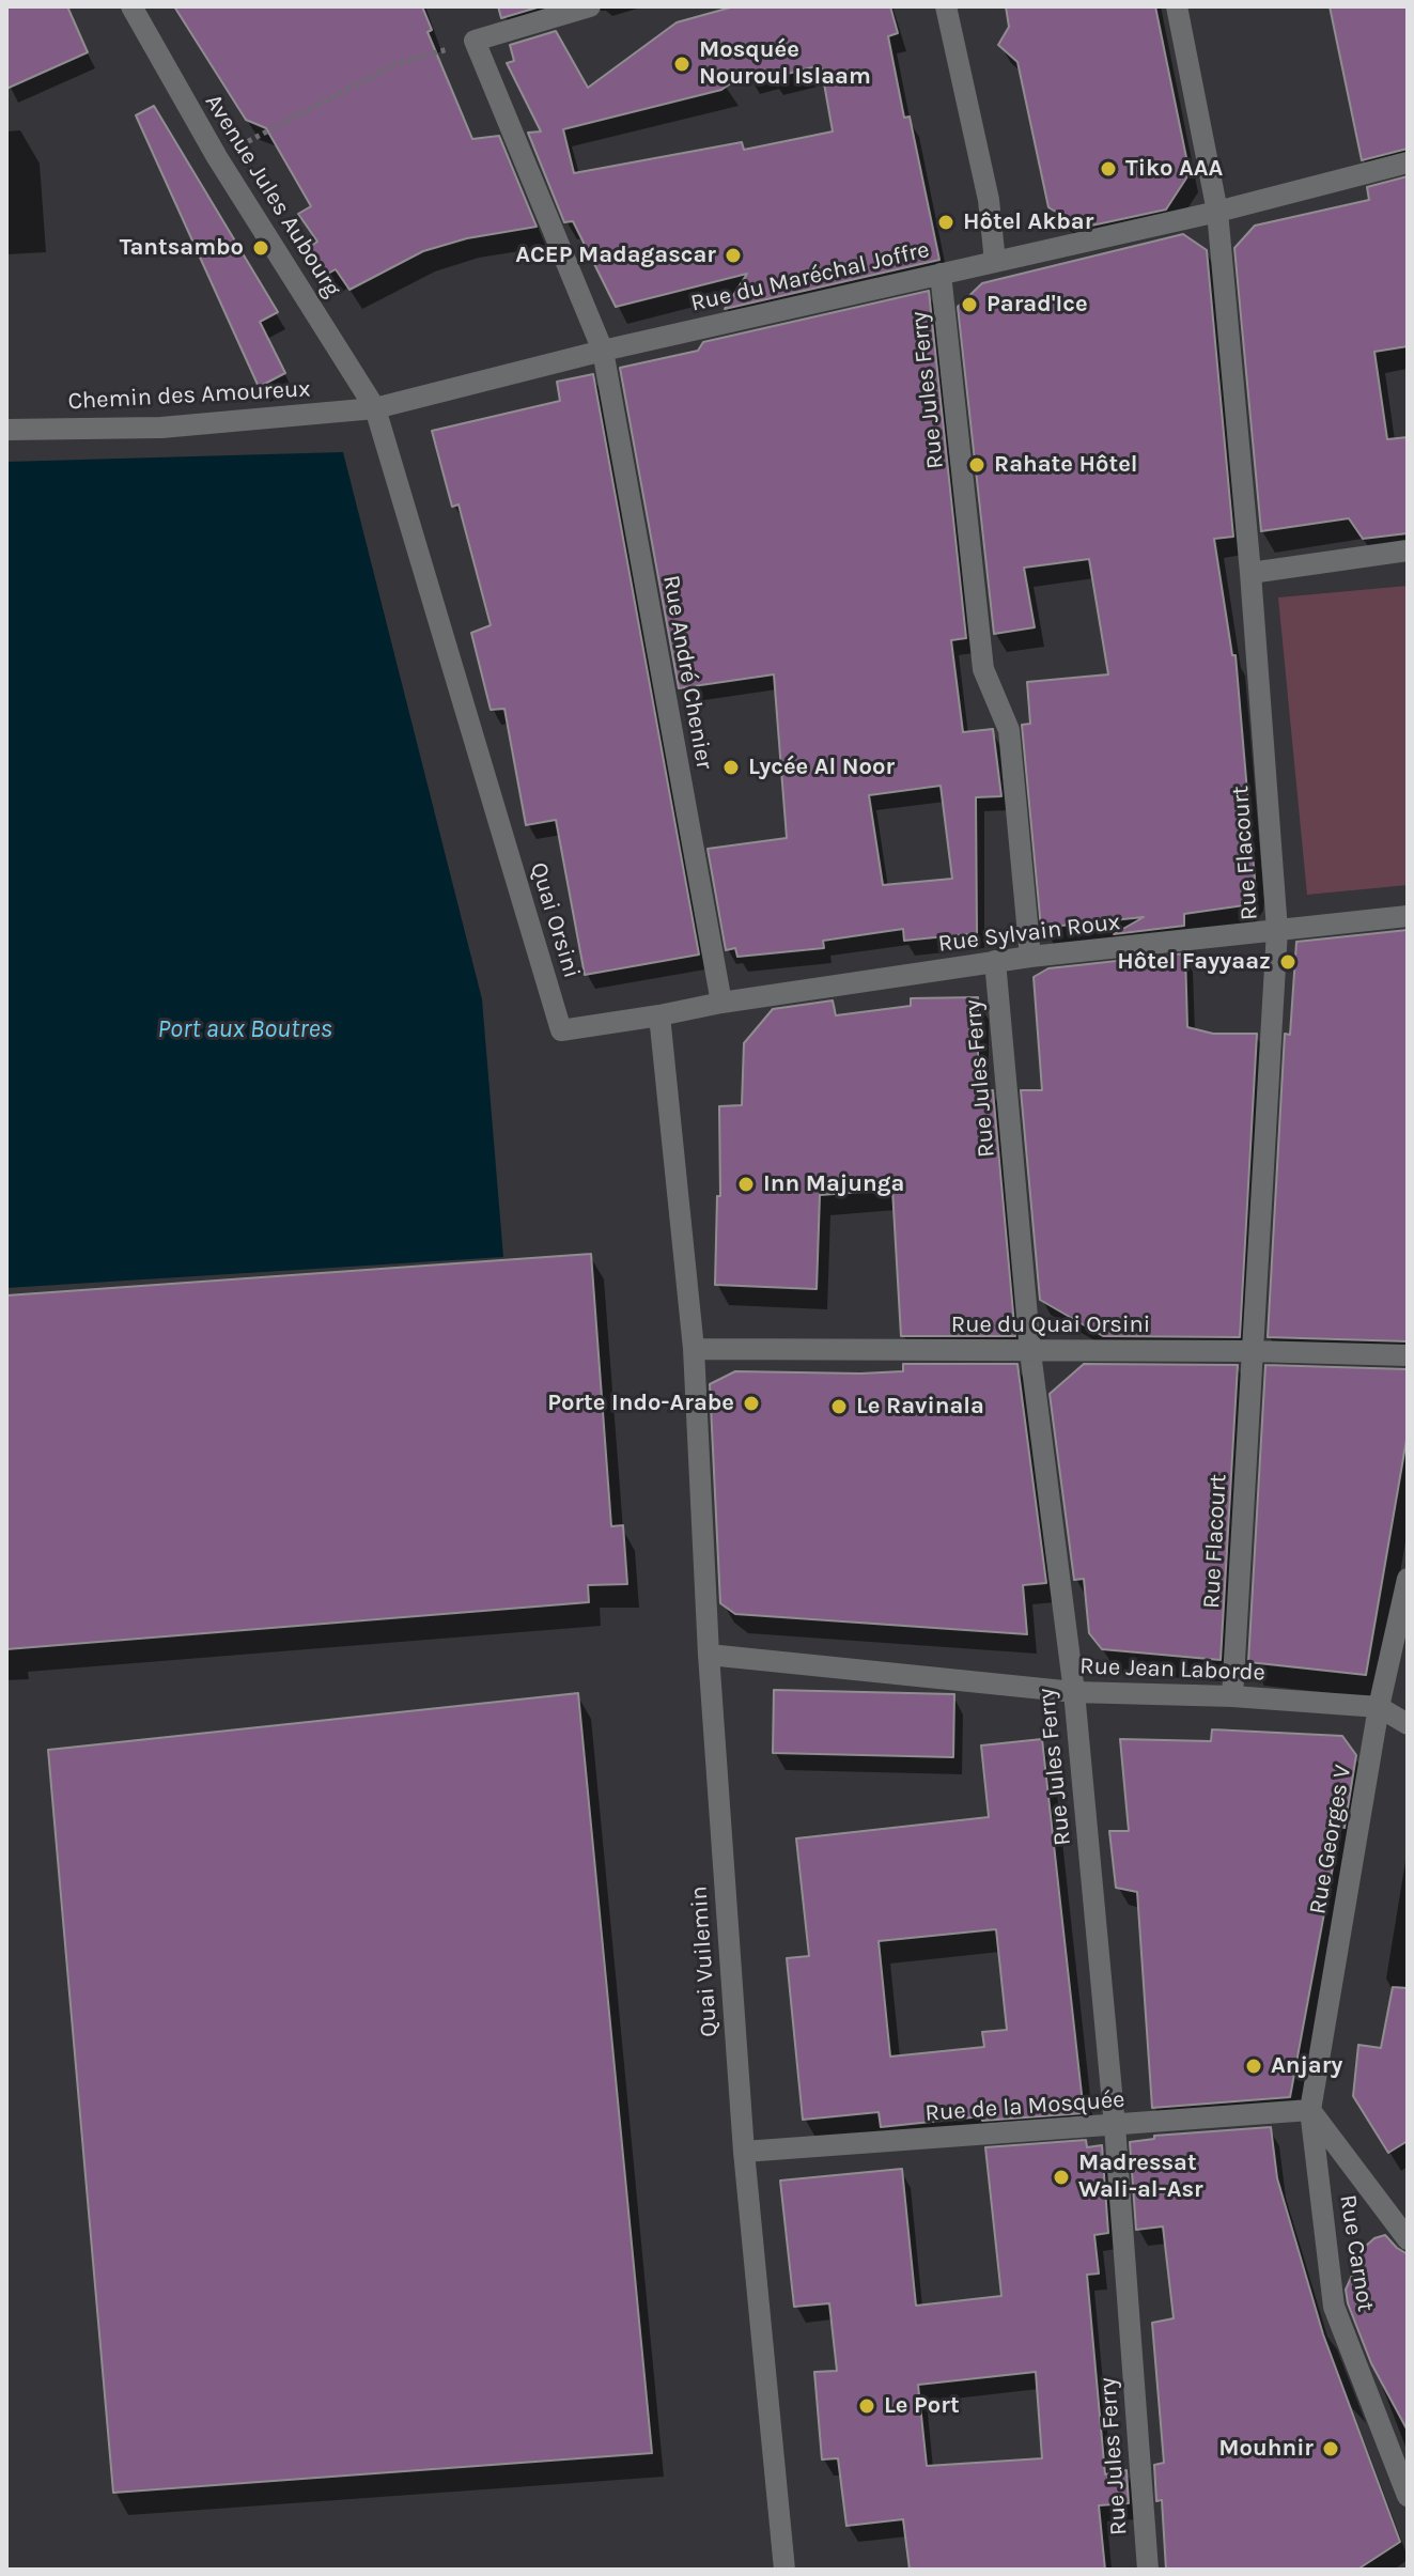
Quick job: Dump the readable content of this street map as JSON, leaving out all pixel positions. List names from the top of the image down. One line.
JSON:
{"streets":{"street":["Avenue Jules Aubourg","Rue du Maréchal Joffre","Rue Jules Ferry","Chemin des Amoureux","Rue André Chenier","Rue Flacourt","Quai Orsini","Rue Sylvain Roux","Rue du Quai Orsini","Rue Jean Laborde","Rue Georges V","Quai Vuilemin","Rue de la Mosquée","Rue Carnot"]},"crossings":[["Avenue Jules Aubourg","Rue du Maréchal Joffre"],["Avenue Jules Aubourg","Chemin des Amoureux"],["Avenue Jules Aubourg","Quai Orsini"],["Rue du Maréchal Joffre","Rue Jules Ferry"],["Rue du Maréchal Joffre","Chemin des Amoureux"],["Rue du Maréchal Joffre","Rue André Chenier"],["Rue du Maréchal Joffre","Rue Flacourt"],["Rue du Maréchal Joffre","Quai Orsini"],["Rue Jules Ferry","Rue Sylvain Roux"],["Rue Jules Ferry","Rue du Quai Orsini"],["Rue Jules Ferry","Rue Jean Laborde"],["Rue Jules Ferry","Rue de la Mosquée"],["Chemin des Amoureux","Quai Orsini"],["Rue André Chenier","Rue Sylvain Roux"],["Rue Flacourt","Rue Sylvain Roux"],["Rue Flacourt","Rue du Quai Orsini"],["Rue Flacourt","Rue Jean Laborde"],["Quai Orsini","Rue Sylvain Roux"],["Rue du Quai Orsini","Quai Vuilemin"],["Rue Jean Laborde","Rue Georges V"],["Rue Jean Laborde","Quai Vuilemin"],["Rue Georges V","Rue de la Mosquée"],["Rue Georges V","Rue Carnot"],["Quai Vuilemin","Rue de la Mosquée"],["Rue de la Mosquée","Rue Carnot"]],"water":["Port aux Boutres"],"places":["Mosquée Nouroul Islaam","Tiko AAA","Hôtel Akbar","Tantsambo","ACEP Madagascar","Parad'Ice","Rahate Hôtel","Lycée Al Noor","Hôtel Fayyaaz","Inn Majunga","Porte Indo-Arabe","Le Ravinala","Anjary","Madressat Wali-al-Asr","Le Port","Mouhnir"]}
